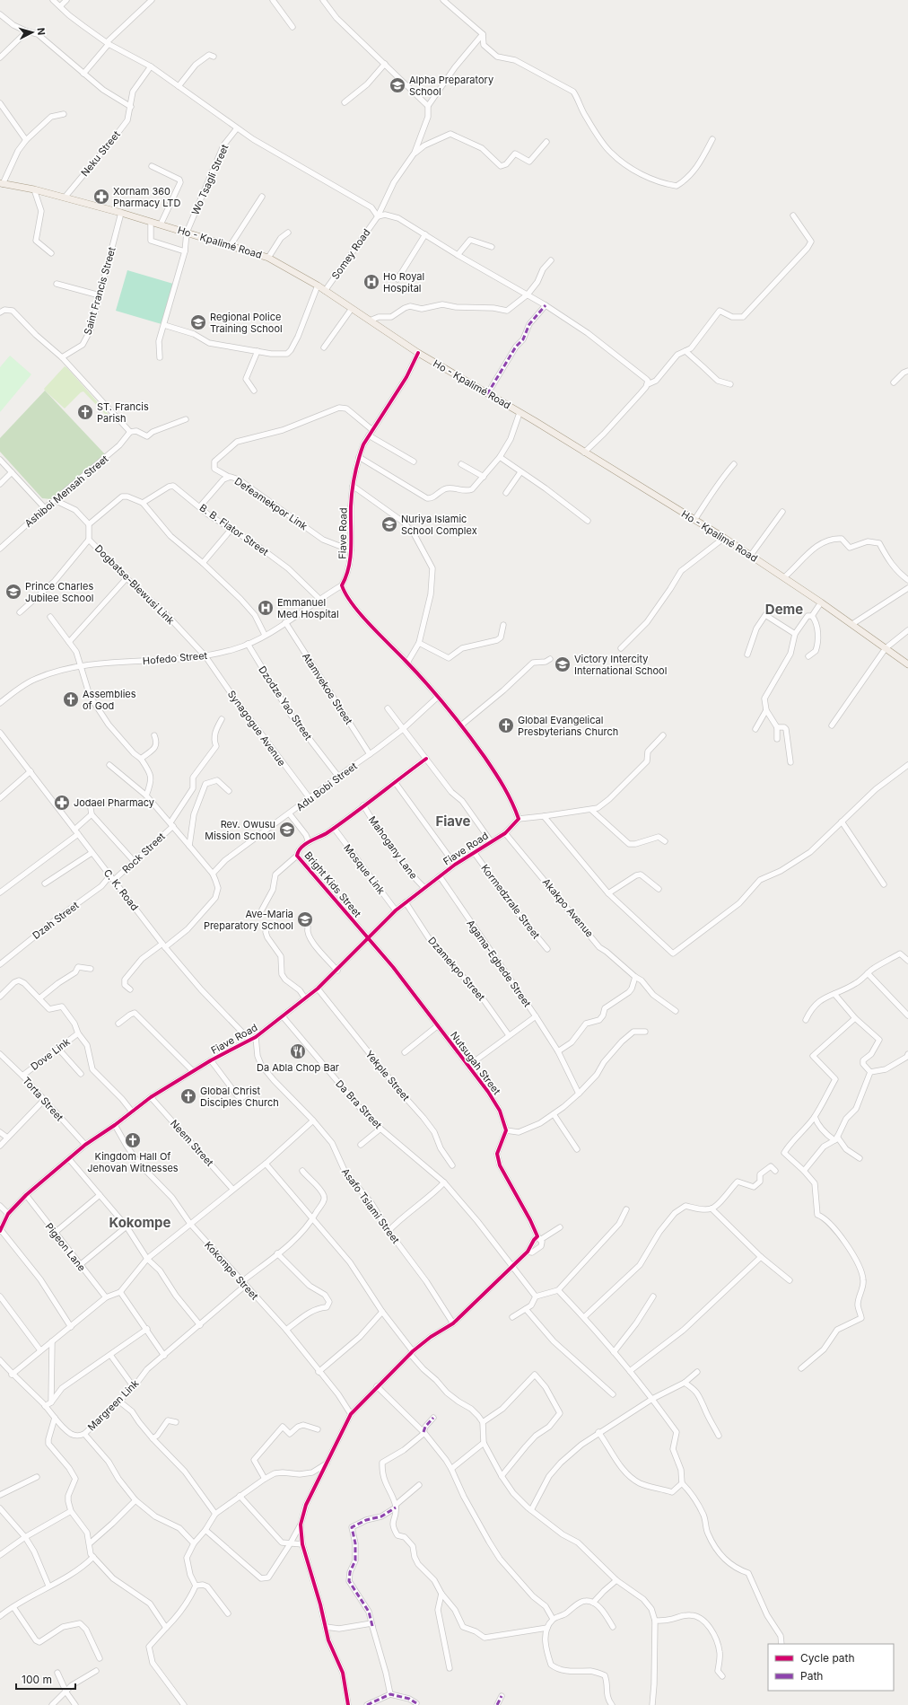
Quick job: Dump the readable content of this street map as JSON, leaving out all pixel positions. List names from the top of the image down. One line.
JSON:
{"streets":{"main road":["Ho - Kpalimé Road"],"street":["Neku Street","Wo Tsagli Street","Somey Road","Saint Francis Street","Ashiboi Mensah Street","Defeamekpor Link","B. B. Fiator Street","Fiave Road","Dogbatse-Blewusi Link","Hofedo Street","Atamvekoe Street","Dzodze Yao Street","Synagogue Avenue","Adu Bobi Street","Mahogany Lane","Rock Street","Mosque Link","Bright Kids Street","C. K. Road","Kormedzrale Street","Akakpo Avenue","Dzah Street","Agama-Egbede Street","Dzamekpo Street","Dove Link","Nutsugah Street","Yekple Street","Torta Street","Da Bra Street","Neem Street","Asafo Tsiami Street","Pigeon Lane","Kokompe Street","Margreen Link"]},"crossings":[["Neku Street","Ho - Kpalimé Road"],["Wo Tsagli Street","Ho - Kpalimé Road"],["Ho - Kpalimé Road","Somey Road"],["Ho - Kpalimé Road","Saint Francis Street"],["Ho - Kpalimé Road","Fiave Road"],["Defeamekpor Link","B. B. Fiator Street"],["Defeamekpor Link","Fiave Road"],["B. B. Fiator Street","Hofedo Street"],["Fiave Road","Hofedo Street"],["Fiave Road","Mahogany Lane"],["Fiave Road","Mosque Link"],["Fiave Road","Bright Kids Street"],["Fiave Road","C. K. Road"],["Fiave Road","Kormedzrale Street"],["Fiave Road","Akakpo Avenue"],["Fiave Road","Agama-Egbede Street"],["Fiave Road","Dzamekpo Street"],["Fiave Road","Nutsugah Street"],["Fiave Road","Yekple Street"],["Fiave Road","Torta Street"],["Fiave Road","Da Bra Street"],["Fiave Road","Neem Street"],["Fiave Road","Asafo Tsiami Street"],["Fiave Road","Pigeon Lane"],["Fiave Road","Kokompe Street"],["Dogbatse-Blewusi Link","Hofedo Street"],["Dogbatse-Blewusi Link","Synagogue Avenue"],["Hofedo Street","Atamvekoe Street"],["Hofedo Street","Dzodze Yao Street"],["Hofedo Street","Synagogue Avenue"],["Atamvekoe Street","Adu Bobi Street"],["Dzodze Yao Street","Adu Bobi Street"],["Synagogue Avenue","Adu Bobi Street"],["Mahogany Lane","Bright Kids Street"],["Rock Street","C. K. Road"],["Rock Street","Dzah Street"],["Mosque Link","Bright Kids Street"],["Bright Kids Street","Nutsugah Street"],["C. K. Road","Dzah Street"],["Dove Link","Torta Street"],["Kokompe Street","Margreen Link"]],"districts":["Deme","Fiave","Kokompe"],"places":{"school or university":["Alpha Preparatory School","Regional Police Training School","Nuriya Islamic School Complex","Prince Charles Jubilee School","Victory Intercity International School","Rev. Owusu Mission School","Ave-Maria Preparatory School"],"pharmacy":["Xornam 360 Pharmacy LTD","Jodael Pharmacy"],"hospital":["Ho Royal Hospital","Emmanuel Med Hospital"],"church":["ST. Francis Parish","Assemblies of God","Global Evangelical Presbyterians Church","Global Christ Disciples Church","Kingdom Hall Of Jehovah Witnesses"],"restaurant":["Da Abla Chop Bar"]},"legend":["Cycle path","Path"],"scale_bar":"100 m","north":"right"}
